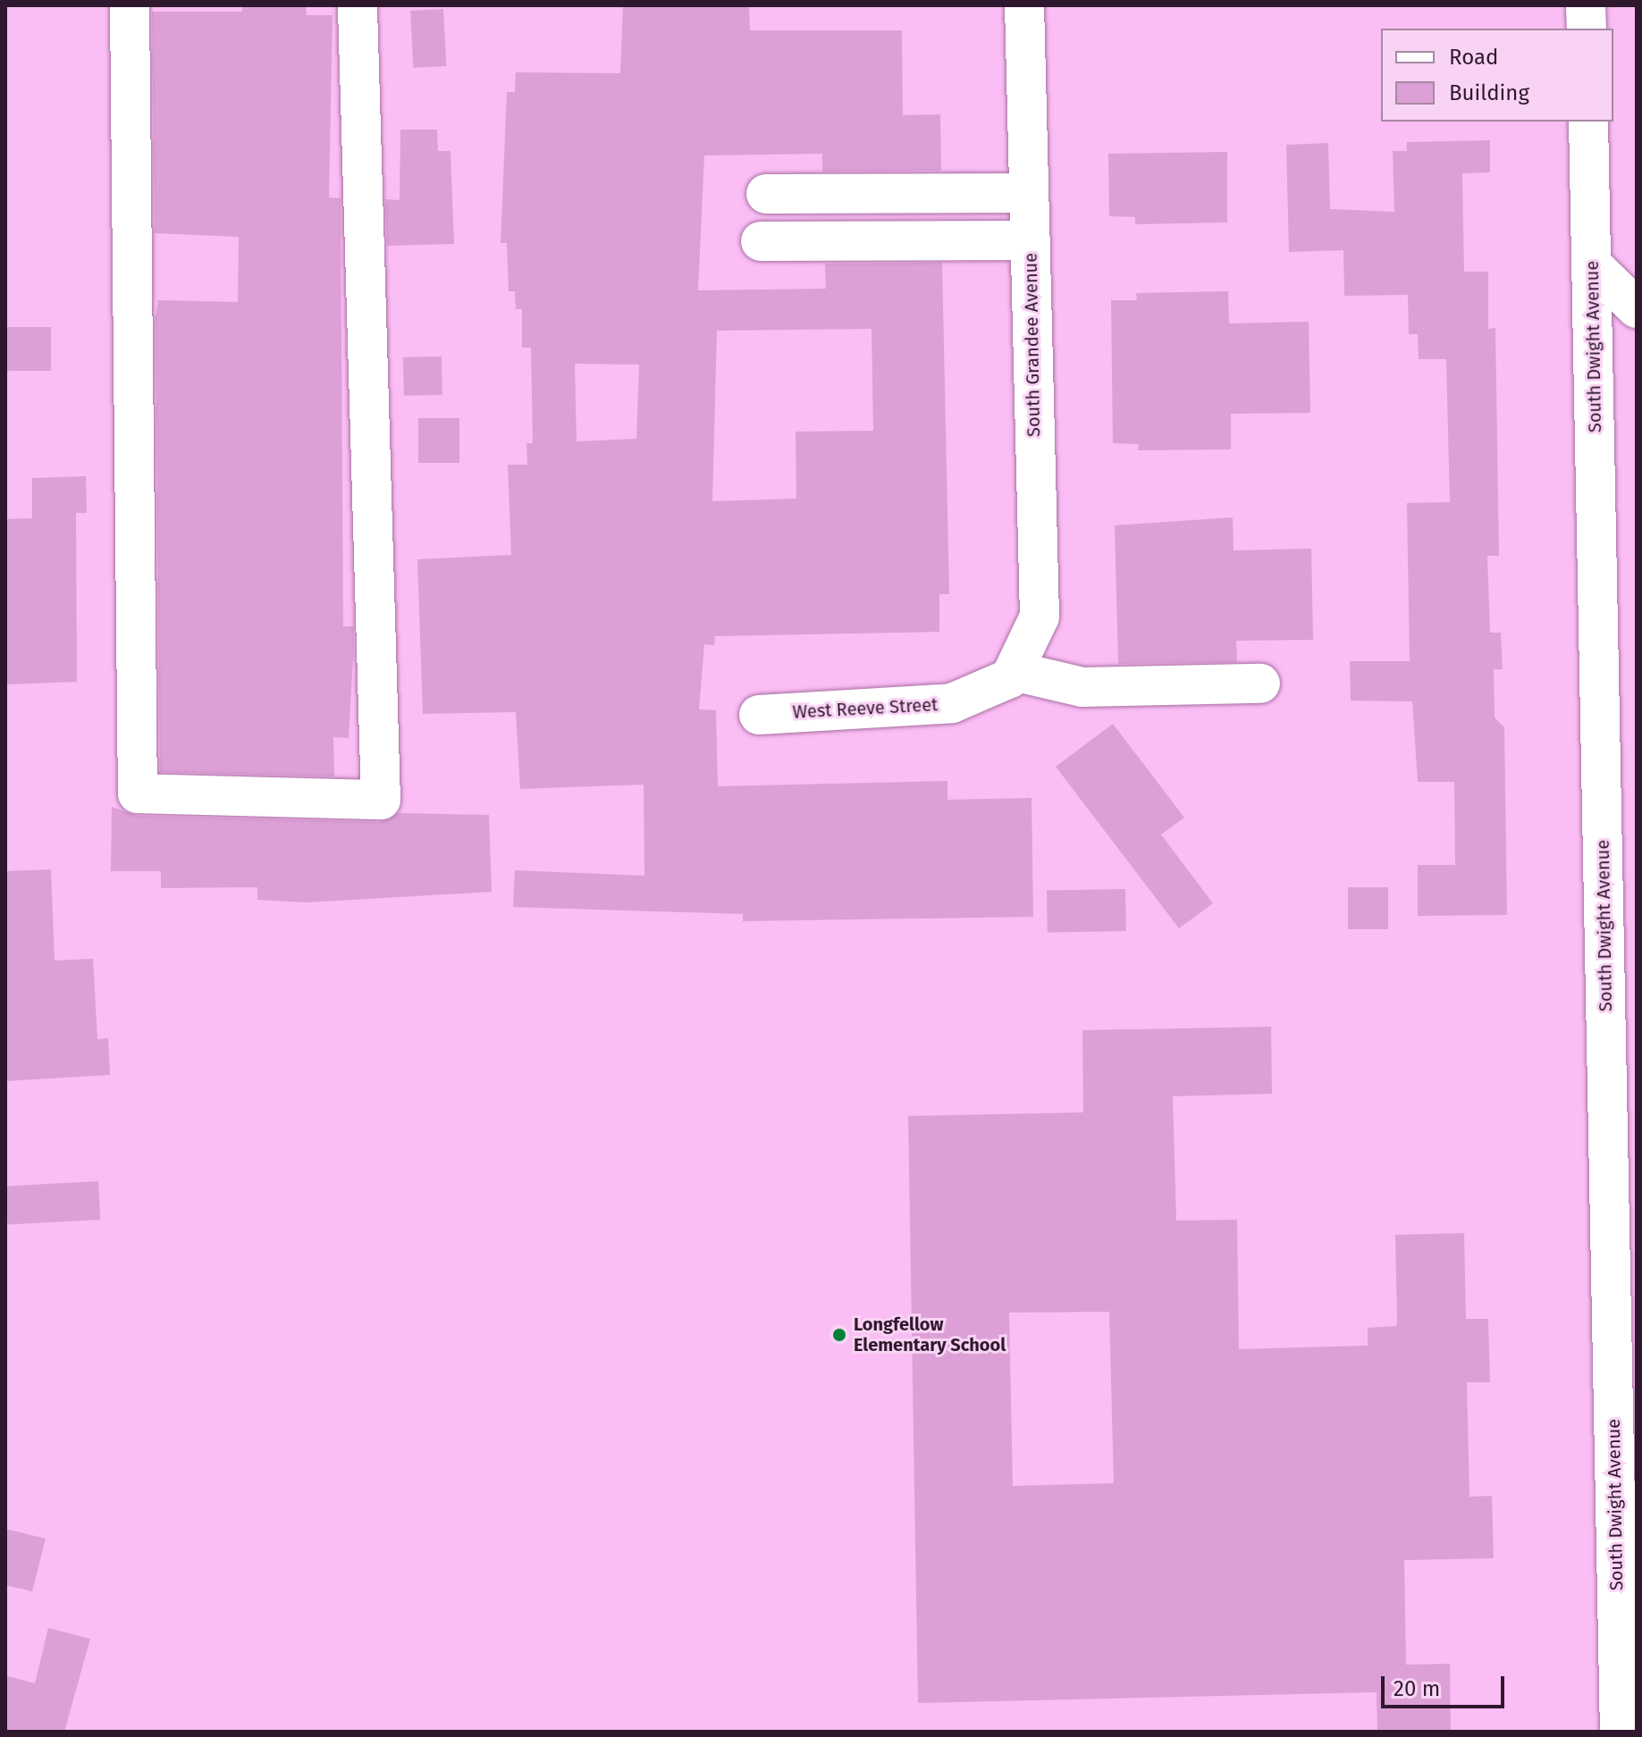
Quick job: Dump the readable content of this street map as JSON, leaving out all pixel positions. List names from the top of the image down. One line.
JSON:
{"streets":{"street":["South Grandee Avenue","South Dwight Avenue","West Reeve Street"]},"crossings":[["South Grandee Avenue","West Reeve Street"]],"places":["Longfellow Elementary School"],"legend":["Road","Building"],"scale_bar":"20 m"}
